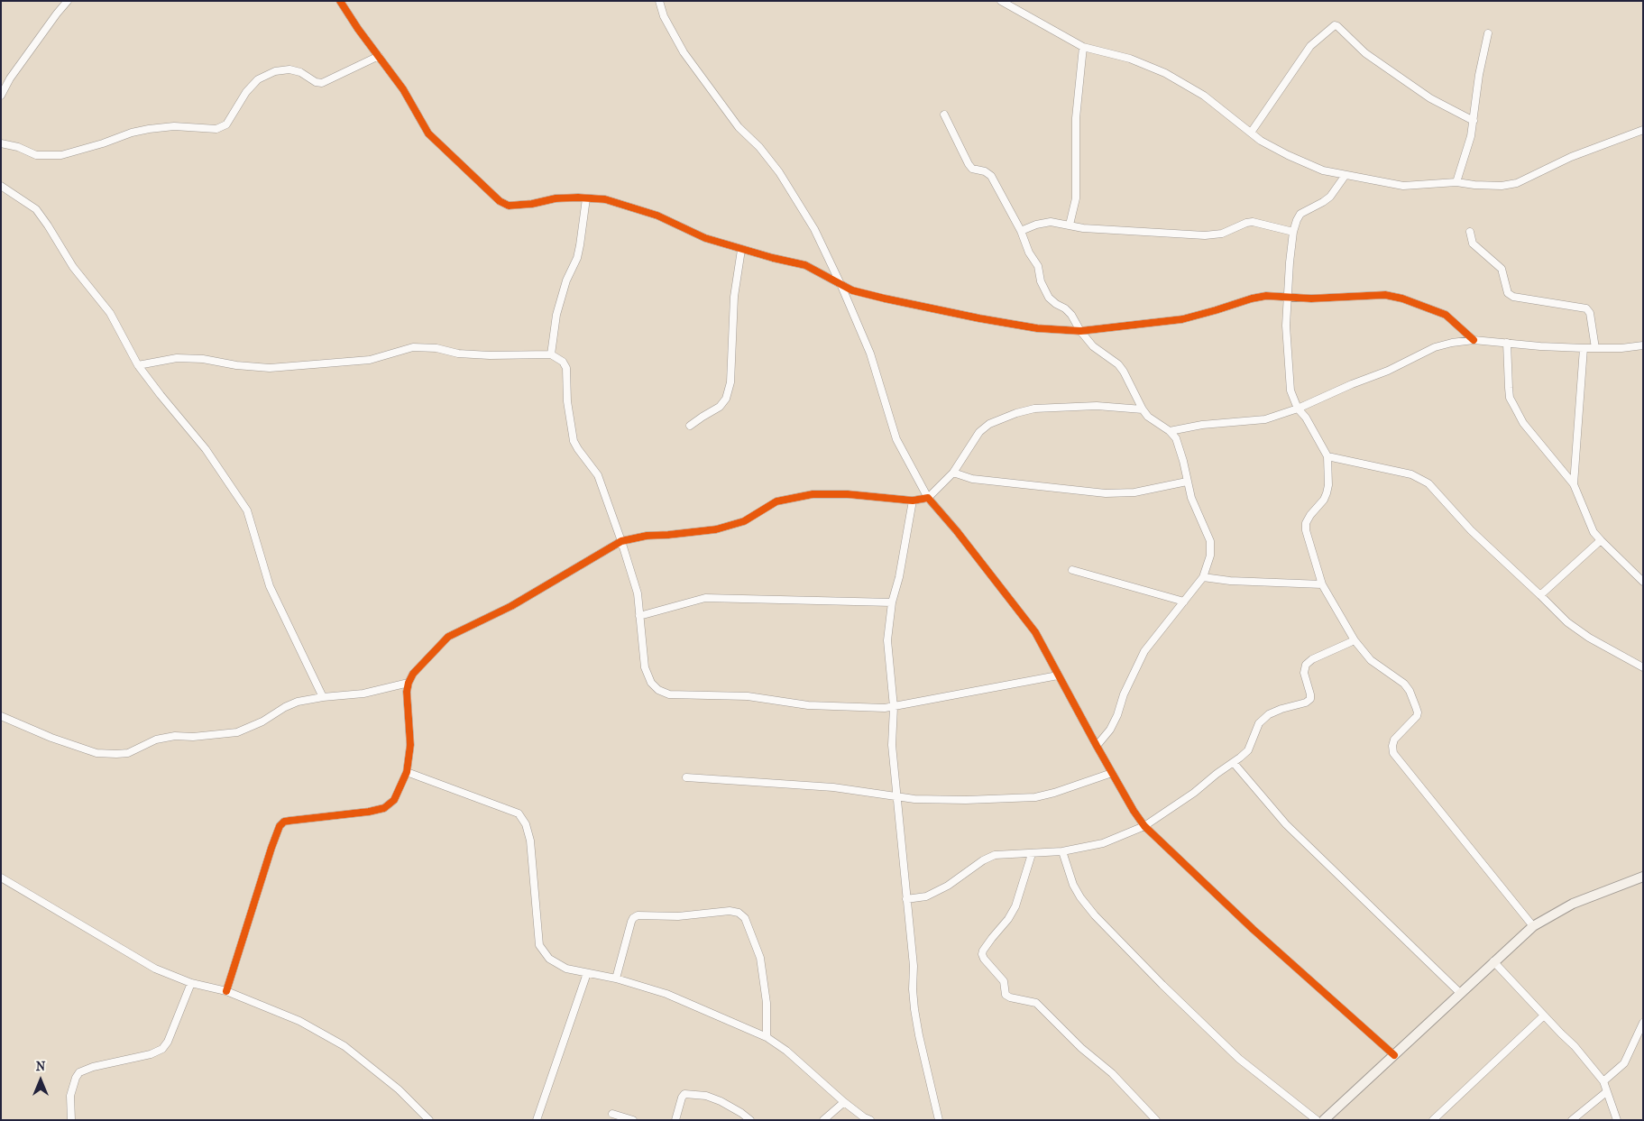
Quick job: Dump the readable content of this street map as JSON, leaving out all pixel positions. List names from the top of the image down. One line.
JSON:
{"north":"top"}
